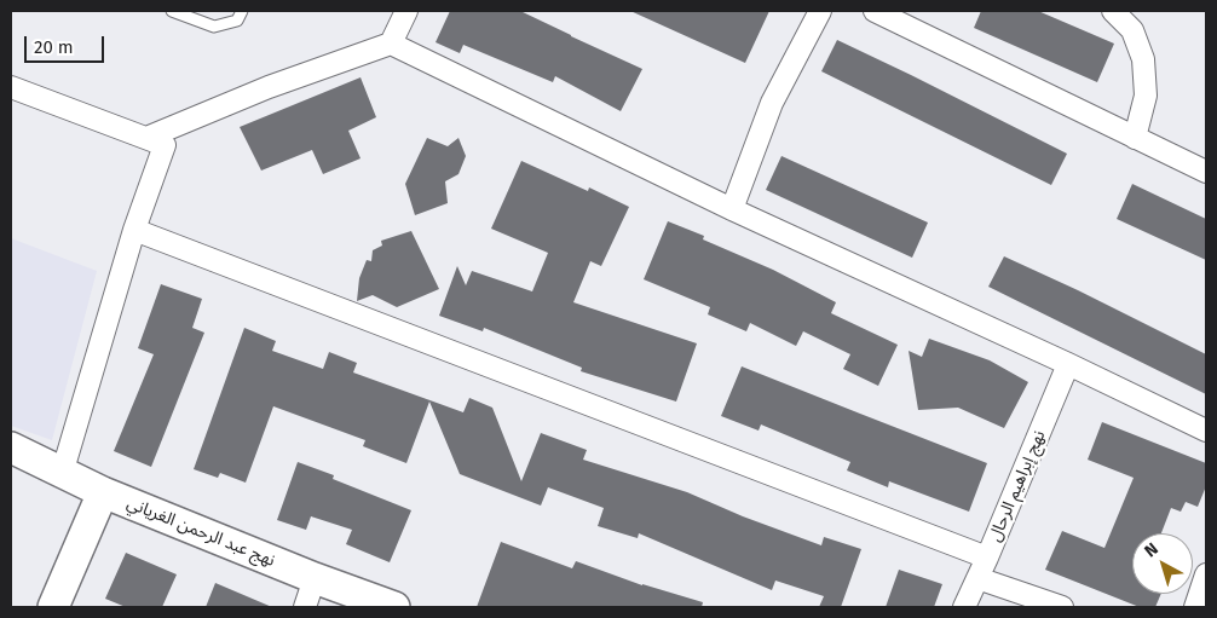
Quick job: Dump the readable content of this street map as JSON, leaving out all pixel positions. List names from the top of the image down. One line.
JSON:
{"streets":{"street":["نهج إبراهيم الرحال","نهج عبد الرحمن الغرياني"]},"scale_bar":"20 m","north":"top left"}
